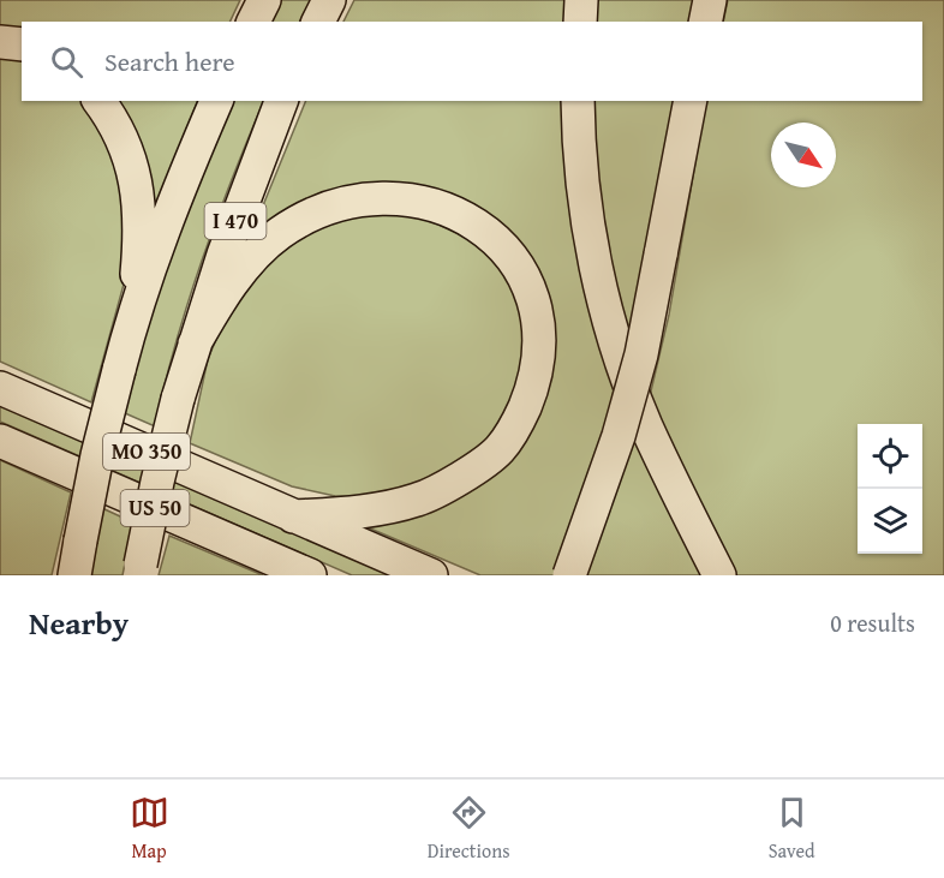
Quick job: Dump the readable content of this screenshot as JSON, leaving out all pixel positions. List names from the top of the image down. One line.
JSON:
{"streets":{"highway":["I 470","MO 350","US 50"]},"north":"bottom right","page":{"search":"Search here","heading":["Nearby","0 results"],"nav":["Map","Directions","Saved"]}}
